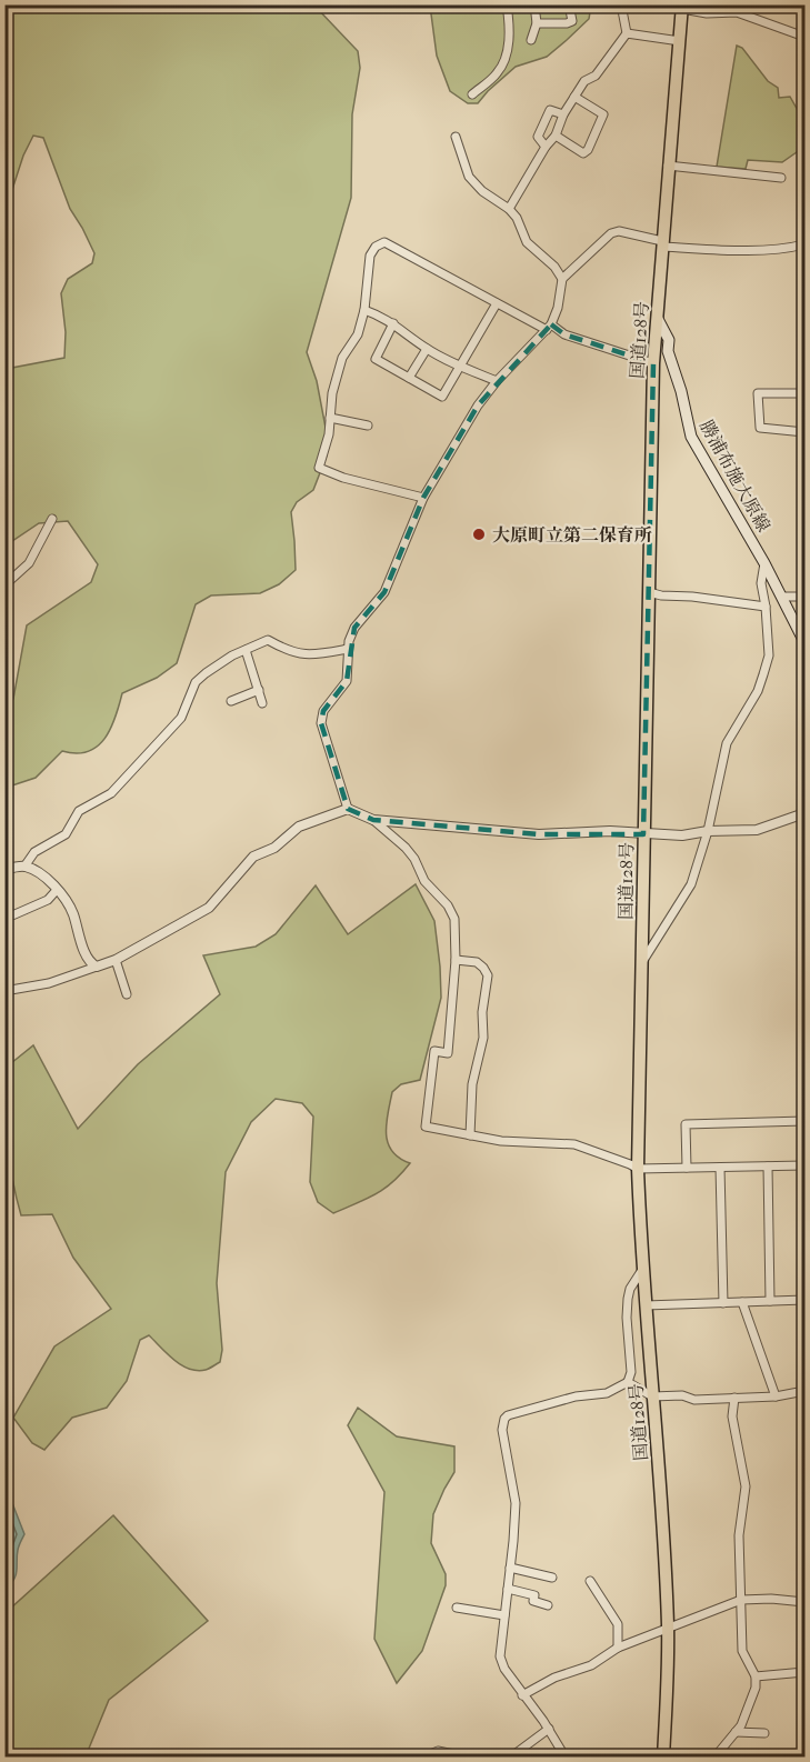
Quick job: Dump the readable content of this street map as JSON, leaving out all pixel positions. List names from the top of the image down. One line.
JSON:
{"streets":{"highway":["国道128号"],"main road":["勝浦布施大原線"]},"crossings":[["国道128号","勝浦布施大原線"]],"places":["大原町立第二保育所"]}
